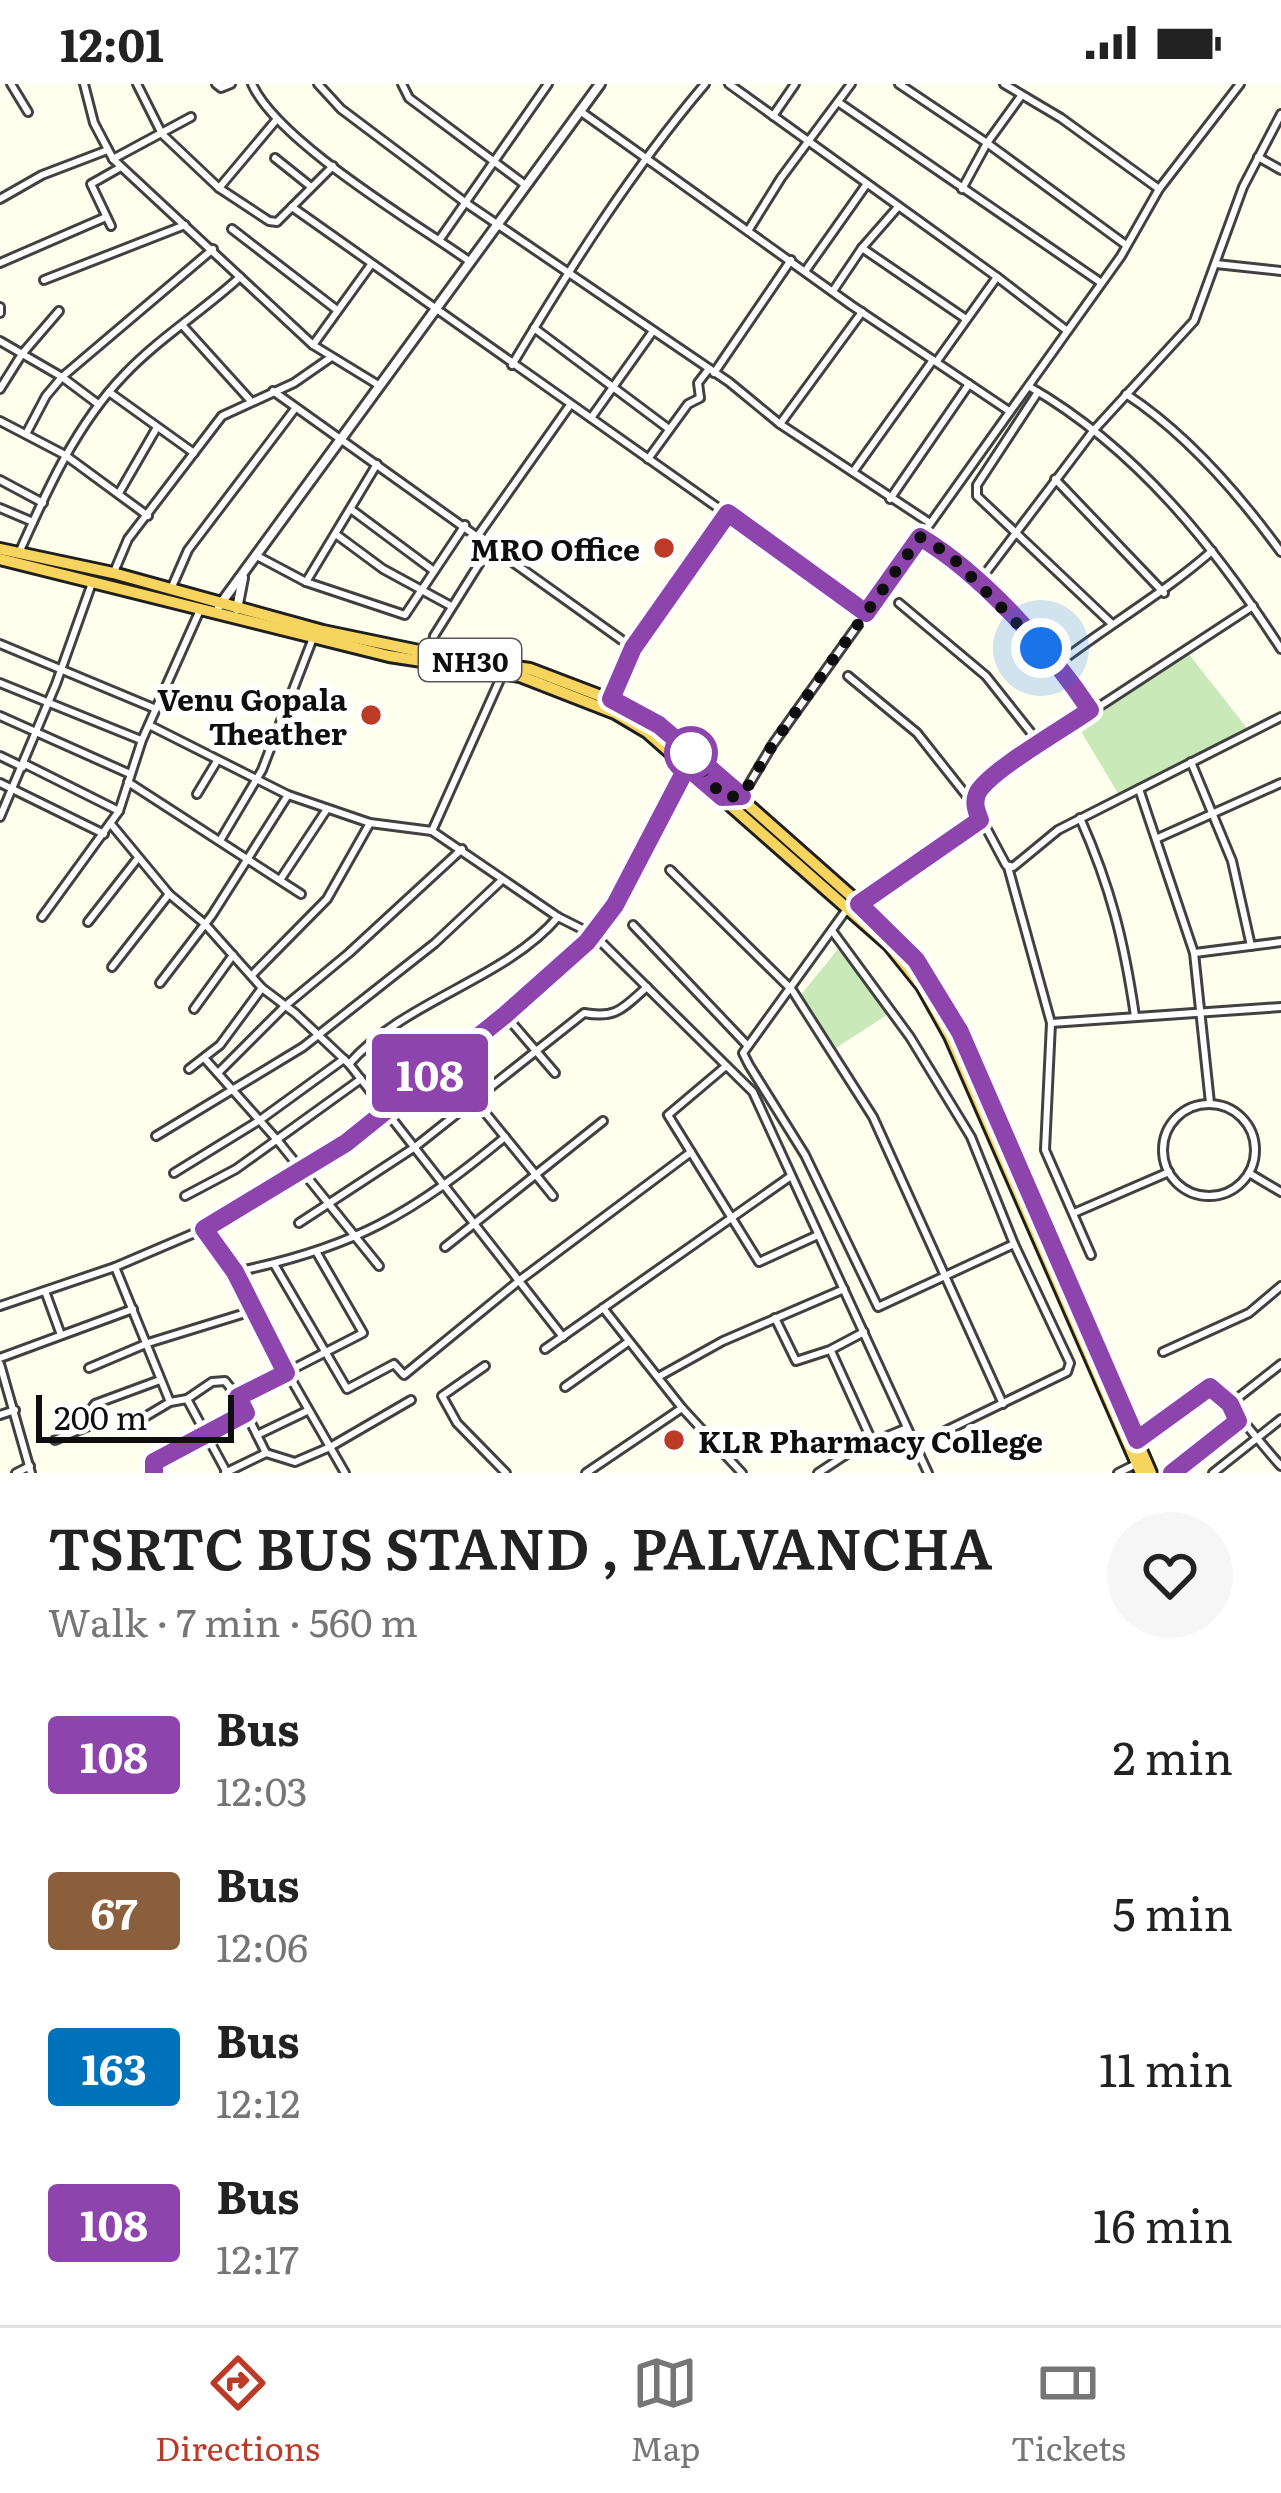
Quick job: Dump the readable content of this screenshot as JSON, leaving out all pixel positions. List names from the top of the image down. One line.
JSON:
{"streets":{"highway":["NH30"]},"places":["MRO Office","Venu Gopala Theather","KLR Pharmacy College"],"lines":["bus line 108"],"scale_bar":"200 m","page":{"status":"12:01","on_map":"108","scale":"200 m","heading":["TSRTC BUS STAND , PALVANCHA","Walk · 7 min · 560 m"],"list":[{"mark":"108","name":"Bus","note":"12:03","value":"2 min"},{"mark":"67","name":"Bus","note":"12:06","value":"5 min"},{"mark":"163","name":"Bus","note":"12:12","value":"11 min"},{"mark":"108","name":"Bus","note":"12:17","value":"16 min"}],"tabs":["Directions","Map","Tickets"]}}
